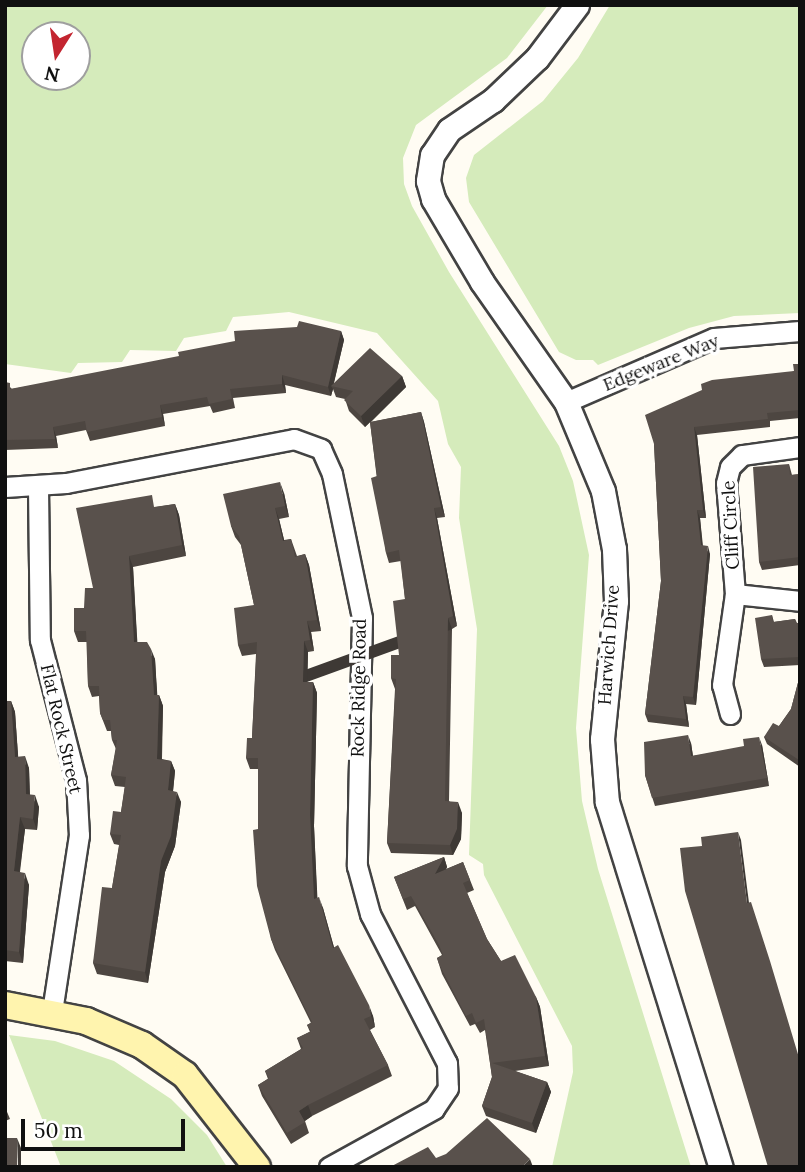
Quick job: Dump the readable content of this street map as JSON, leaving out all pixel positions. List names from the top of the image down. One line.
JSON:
{"streets":{"street":["Edgeware Way","Cliff Circle","Harwich Drive","Rock Ridge Road","Flat Rock Street"]},"crossings":[["Edgeware Way","Harwich Drive"],["Rock Ridge Road","Flat Rock Street"]],"scale_bar":"50 m","north":"bottom"}
